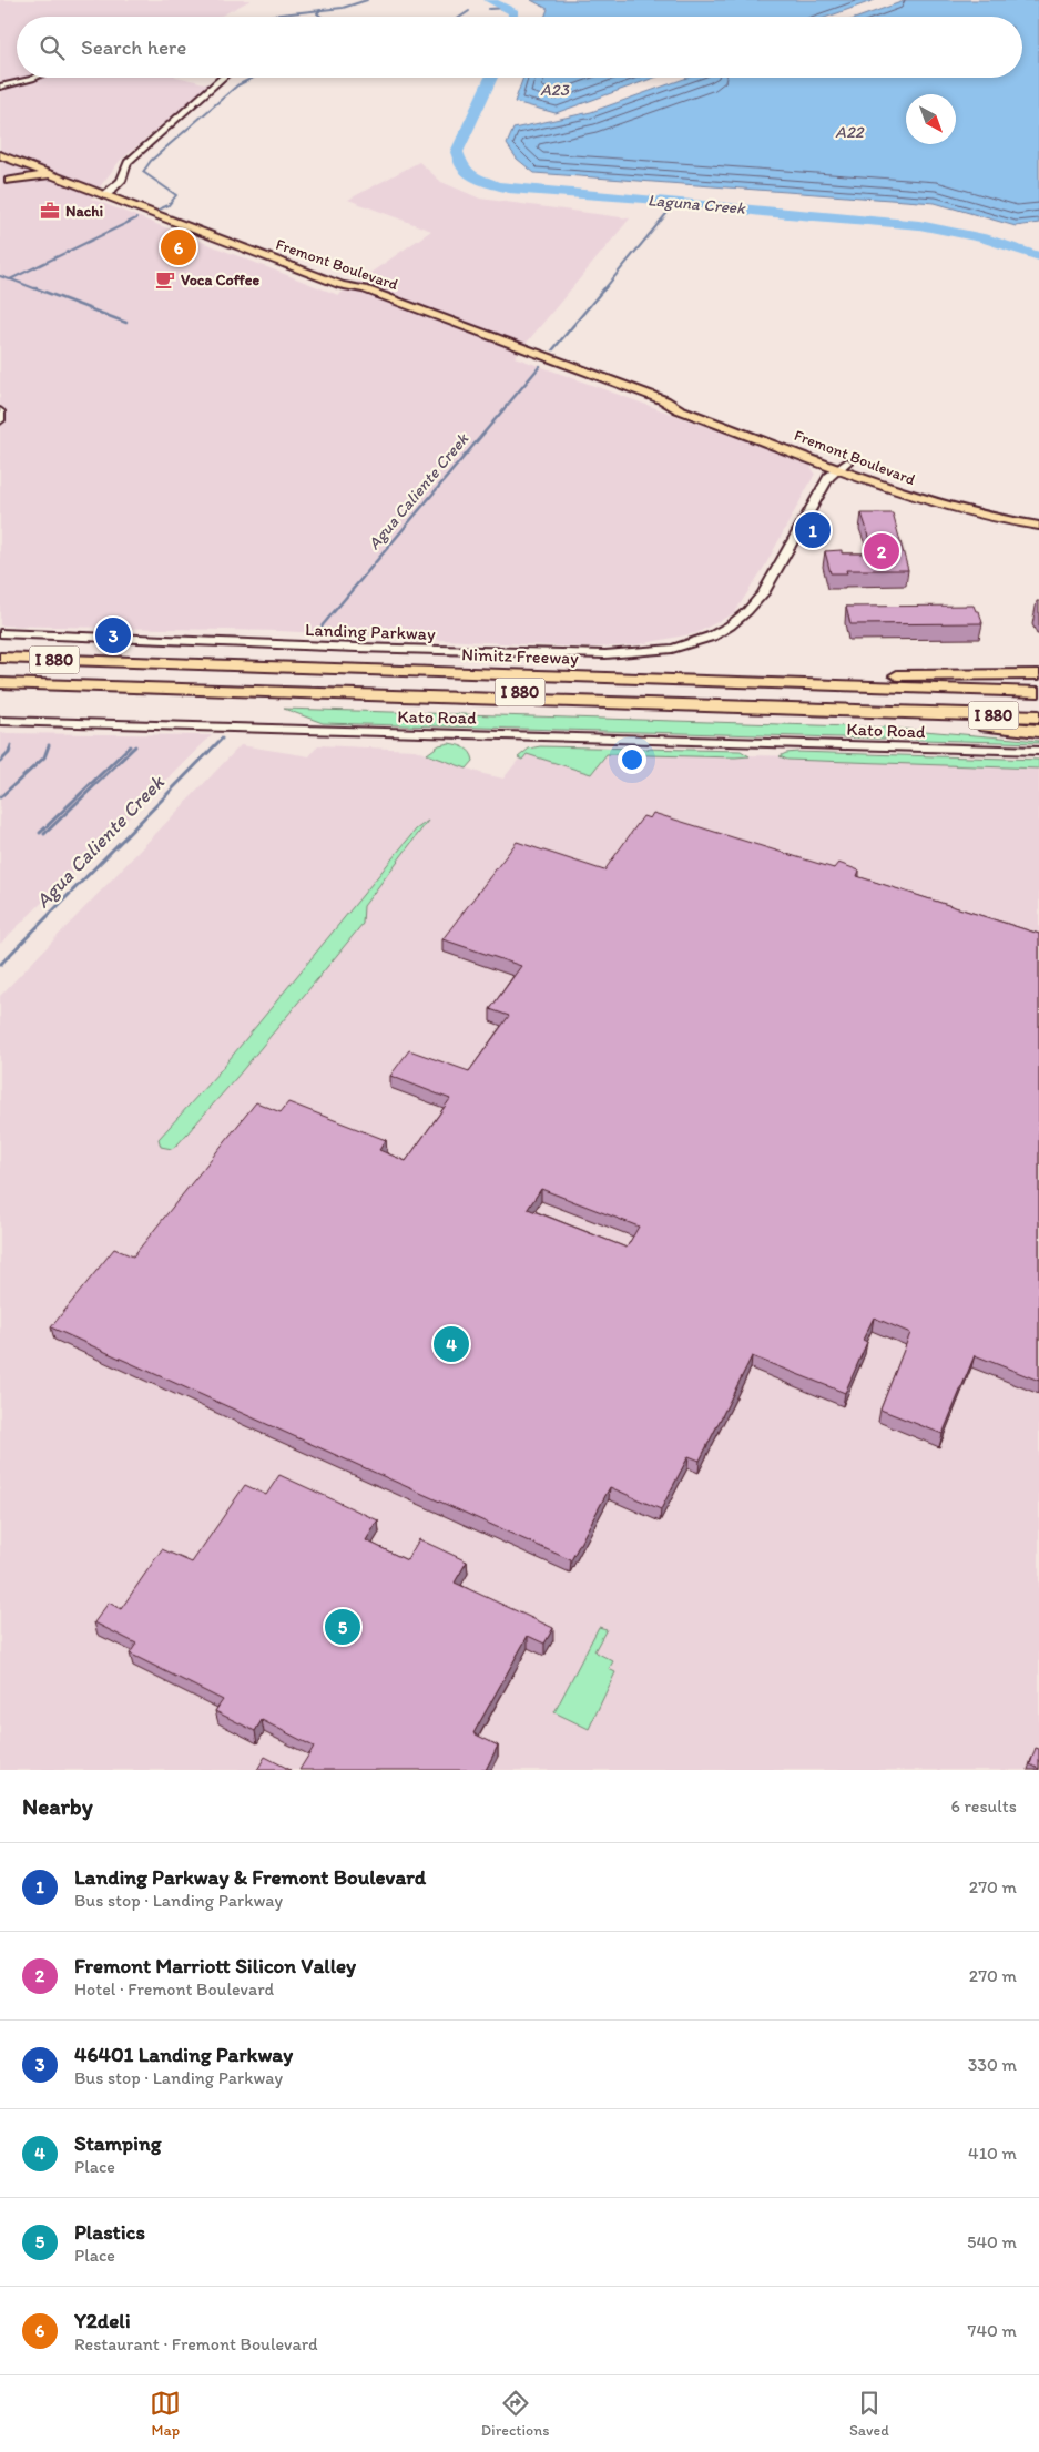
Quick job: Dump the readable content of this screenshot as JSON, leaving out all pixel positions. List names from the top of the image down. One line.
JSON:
{"streets":{"highway":["Nimitz Freeway","I 880"],"main road":["Fremont Boulevard"],"street":["Landing Parkway","Kato Road"]},"crossings":[["Fremont Boulevard","Landing Parkway"]],"water":["A23","A22","Laguna Creek","Agua Caliente Creek"],"places":{"office":["Nachi"],"cafe":["Voca Coffee"]},"north":"bottom right","page":{"search":"Search here","pins":["6","1","2","3","4","5"],"heading":["Nearby","6 results"],"list":[{"mark":"1","name":"Landing Parkway & Fremont Boulevard","note":"Bus stop · Landing Parkway","value":"270 m"},{"mark":"2","name":"Fremont Marriott Silicon Valley","note":"Hotel · Fremont Boulevard","value":"270 m"},{"mark":"3","name":"46401 Landing Parkway","note":"Bus stop · Landing Parkway","value":"330 m"},{"mark":"4","name":"Stamping","note":"Place","value":"410 m"},{"mark":"5","name":"Plastics","note":"Place","value":"540 m"},{"mark":"6","name":"Y2deli","note":"Restaurant · Fremont Boulevard","value":"740 m"}],"nav":["Map","Directions","Saved"]}}
